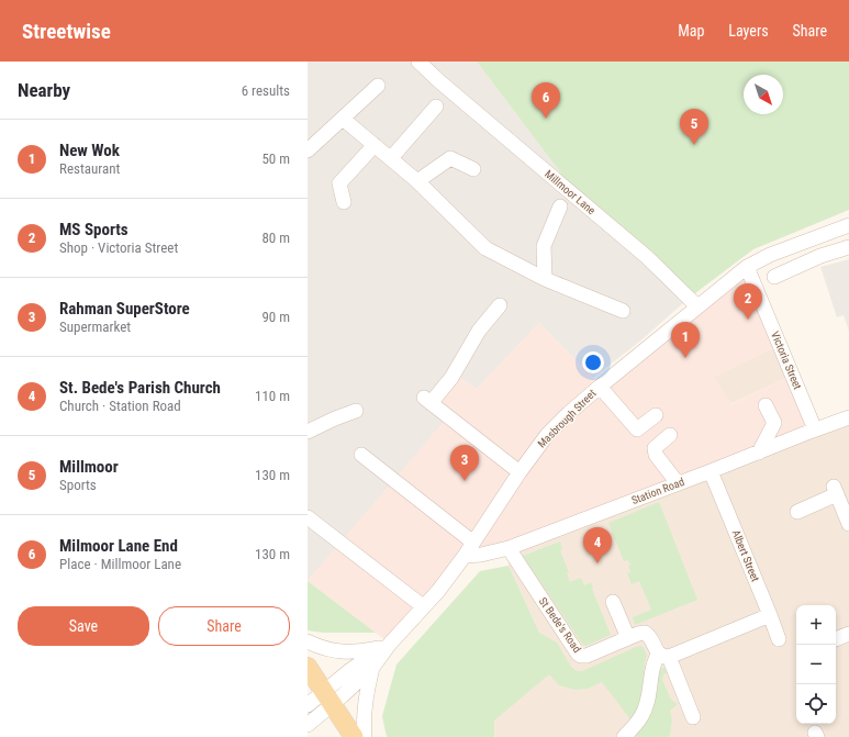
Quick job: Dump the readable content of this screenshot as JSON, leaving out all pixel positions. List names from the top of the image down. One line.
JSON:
{"streets":{"street":["Millmoor Lane","Victoria Street","Masbrough Street","Station Road","Albert Street","St Bede's Road"]},"crossings":[["Millmoor Lane","Masbrough Street"],["Victoria Street","Masbrough Street"],["Victoria Street","Station Road"],["Masbrough Street","Station Road"],["Station Road","Albert Street"],["Station Road","St Bede's Road"]],"north":"bottom right","page":{"header":"Streetwise","nav":["Map","Layers","Share"],"heading":["Nearby","6 results"],"pins":["6","5","2","1","3","4"],"list":[{"mark":"1","name":"New Wok","note":"Restaurant","value":"50 m"},{"mark":"2","name":"MS Sports","note":"Shop · Victoria Street","value":"80 m"},{"mark":"3","name":"Rahman SuperStore","note":"Supermarket","value":"90 m"},{"mark":"4","name":"St. Bede's Parish Church","note":"Church · Station Road","value":"110 m"},{"mark":"5","name":"Millmoor","note":"Sports","value":"130 m"},{"mark":"6","name":"Milmoor Lane End","note":"Place · Millmoor Lane","value":"130 m"}],"buttons":["Save","Share"],"map_buttons":["+","−"]}}
